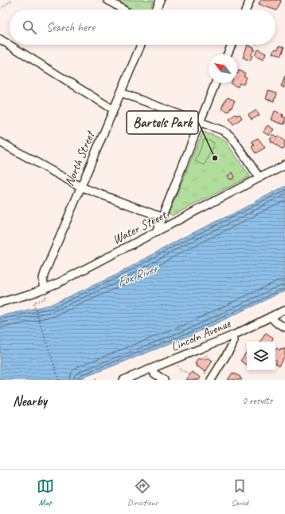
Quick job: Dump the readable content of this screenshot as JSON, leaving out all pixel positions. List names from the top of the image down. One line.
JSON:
{"streets":{"street":["North Street","Water Street","Lincoln Avenue"]},"crossings":[["North Street","Water Street"]],"water":["Fox River"],"places":["Bartels Park"],"north":"top left","page":{"search":"Search here","heading":["Nearby","0 results"],"nav":["Map","Directions","Saved"]}}
